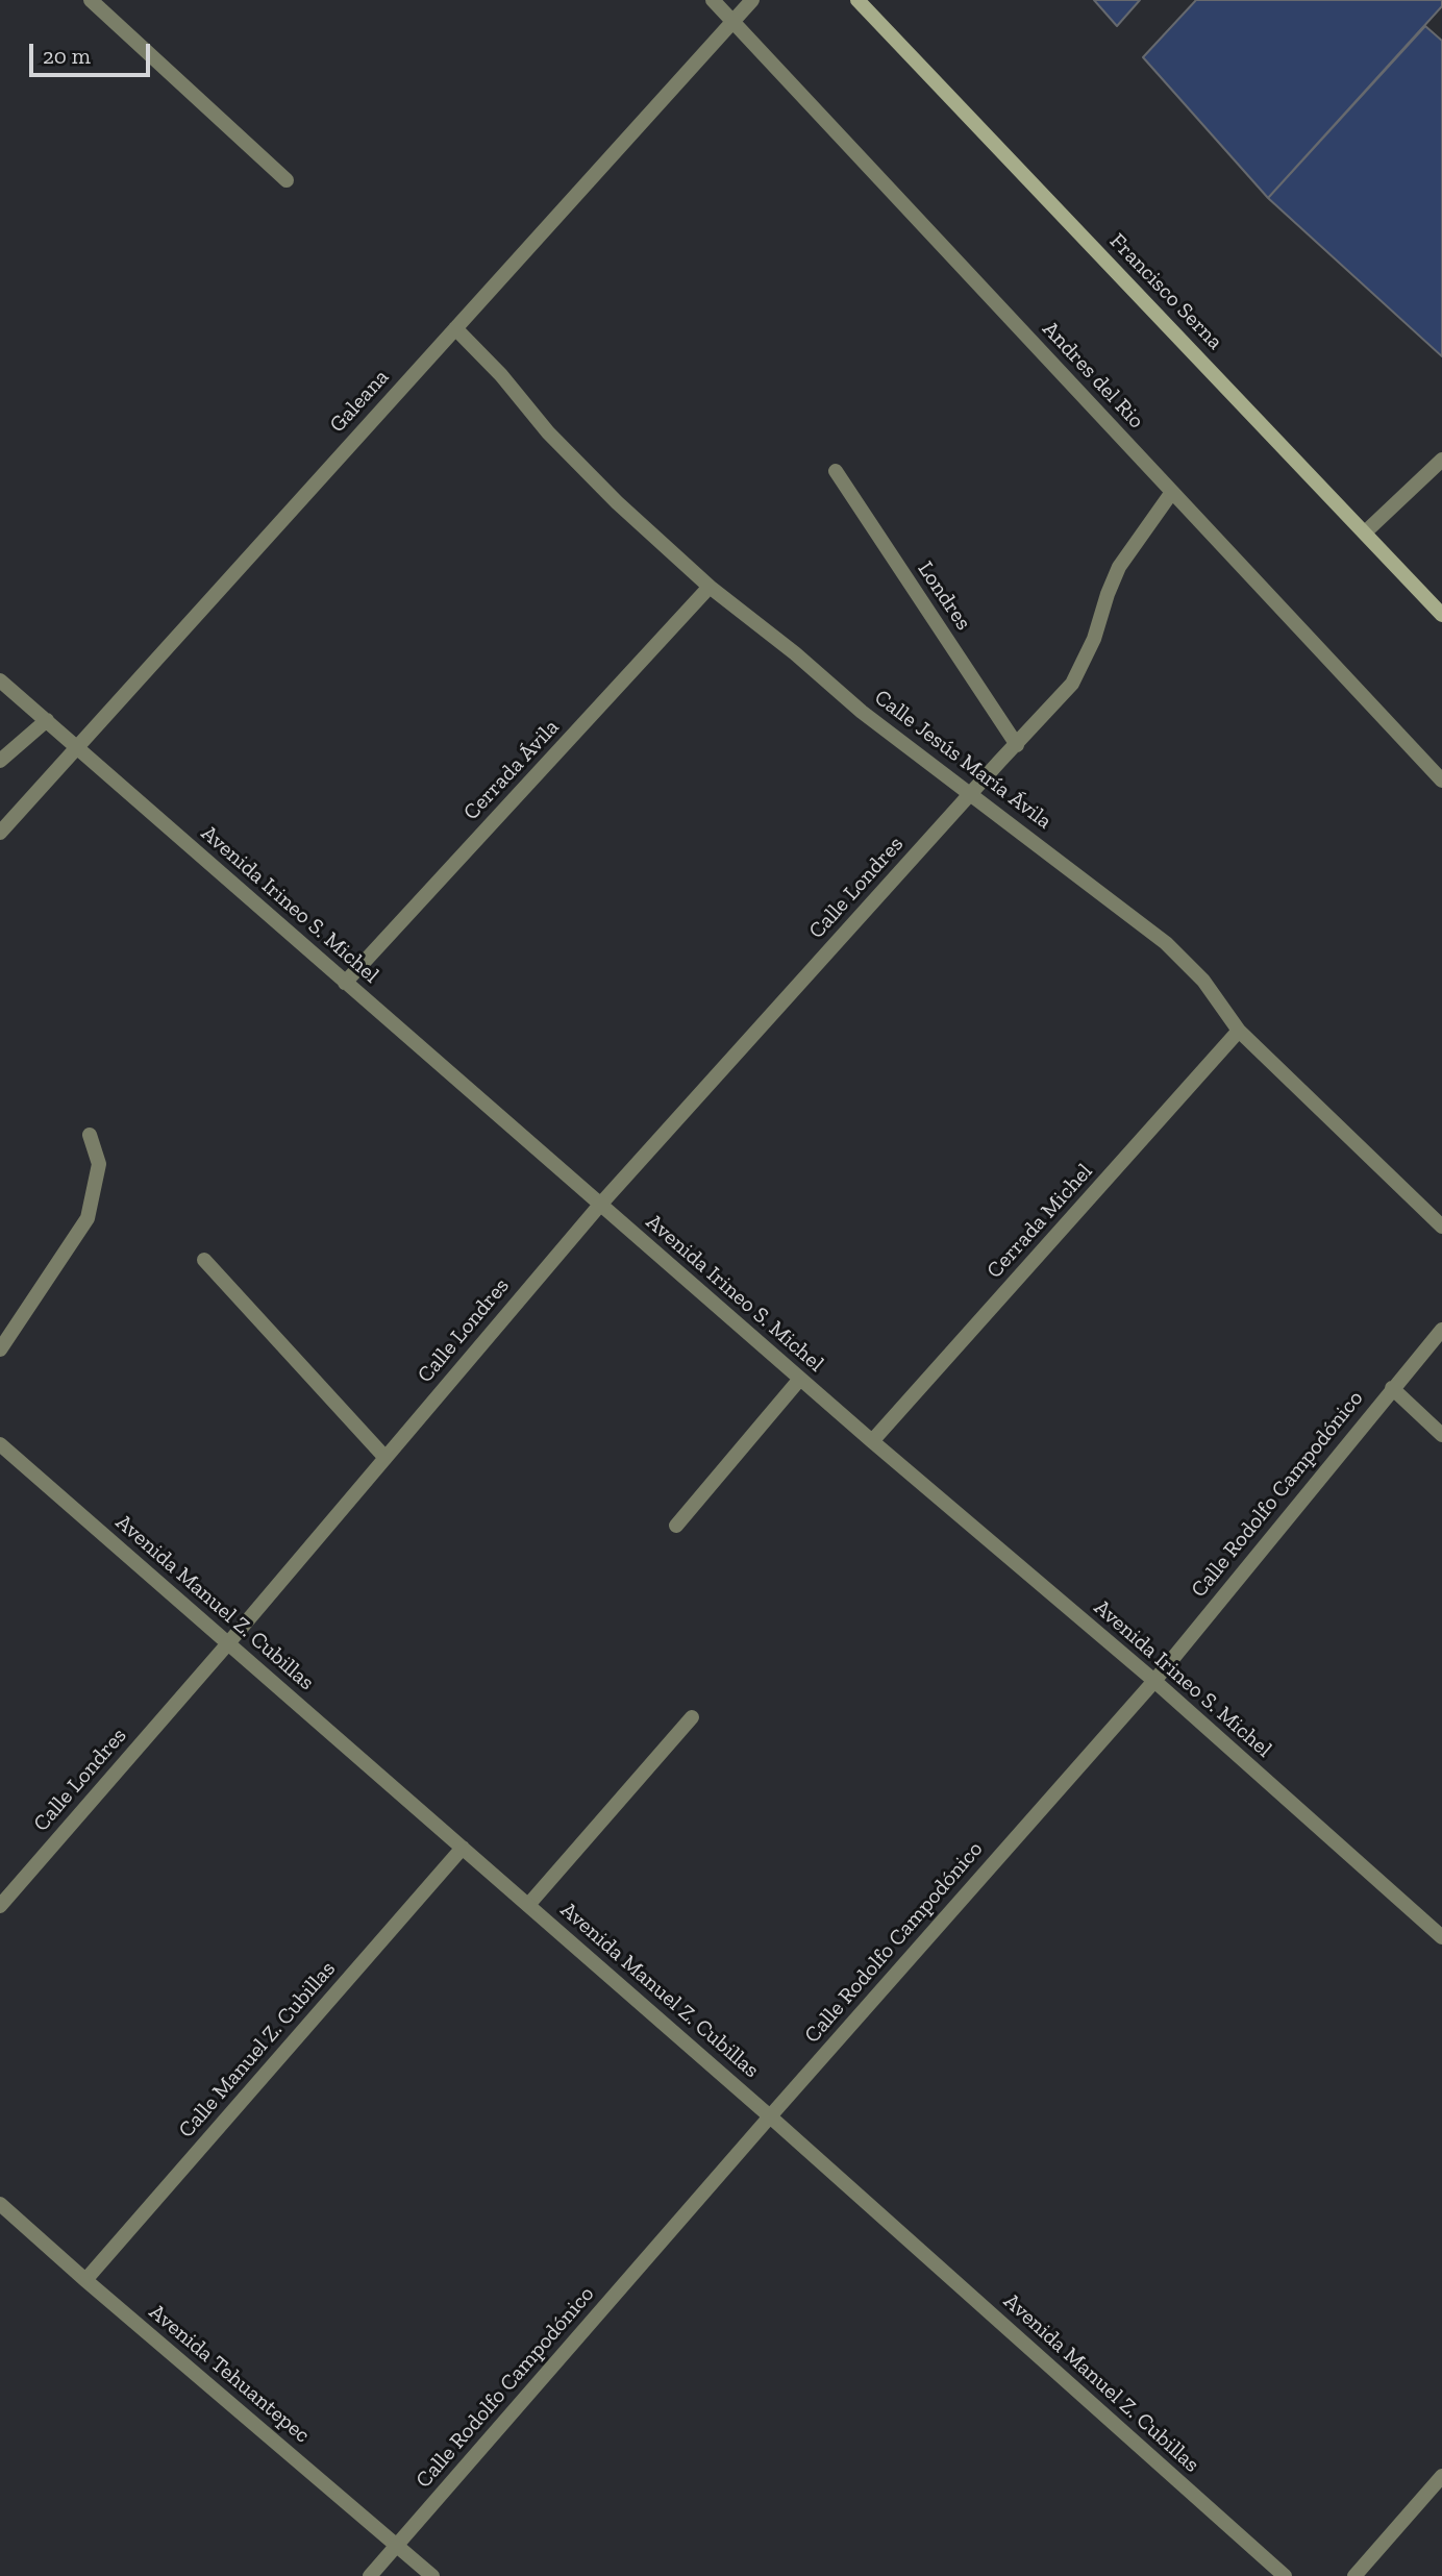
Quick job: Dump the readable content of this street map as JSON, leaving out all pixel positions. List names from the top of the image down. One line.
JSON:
{"streets":{"main road":["Francisco Serna"],"street":["Andres del Rio","Galeana","Londres","Calle Jesús María Ávila","Cerrada Ávila","Calle Londres","Avenida Irineo S. Michel","Cerrada Michel","Calle Rodolfo Campodónico","Avenida Manuel Z. Cubillas","Calle Manuel Z. Cubillas","Avenida Tehuantepec"]},"crossings":[["Andres del Rio","Galeana"],["Andres del Rio","Calle Londres"],["Galeana","Calle Jesús María Ávila"],["Galeana","Avenida Irineo S. Michel"],["Londres","Calle Londres"],["Calle Jesús María Ávila","Cerrada Ávila"],["Calle Jesús María Ávila","Calle Londres"],["Calle Jesús María Ávila","Cerrada Michel"],["Cerrada Ávila","Avenida Irineo S. Michel"],["Calle Londres","Avenida Irineo S. Michel"],["Calle Londres","Avenida Manuel Z. Cubillas"],["Avenida Irineo S. Michel","Cerrada Michel"],["Avenida Irineo S. Michel","Calle Rodolfo Campodónico"],["Calle Rodolfo Campodónico","Avenida Manuel Z. Cubillas"],["Calle Rodolfo Campodónico","Avenida Tehuantepec"],["Avenida Manuel Z. Cubillas","Calle Manuel Z. Cubillas"],["Calle Manuel Z. Cubillas","Avenida Tehuantepec"]],"scale_bar":"20 m"}
